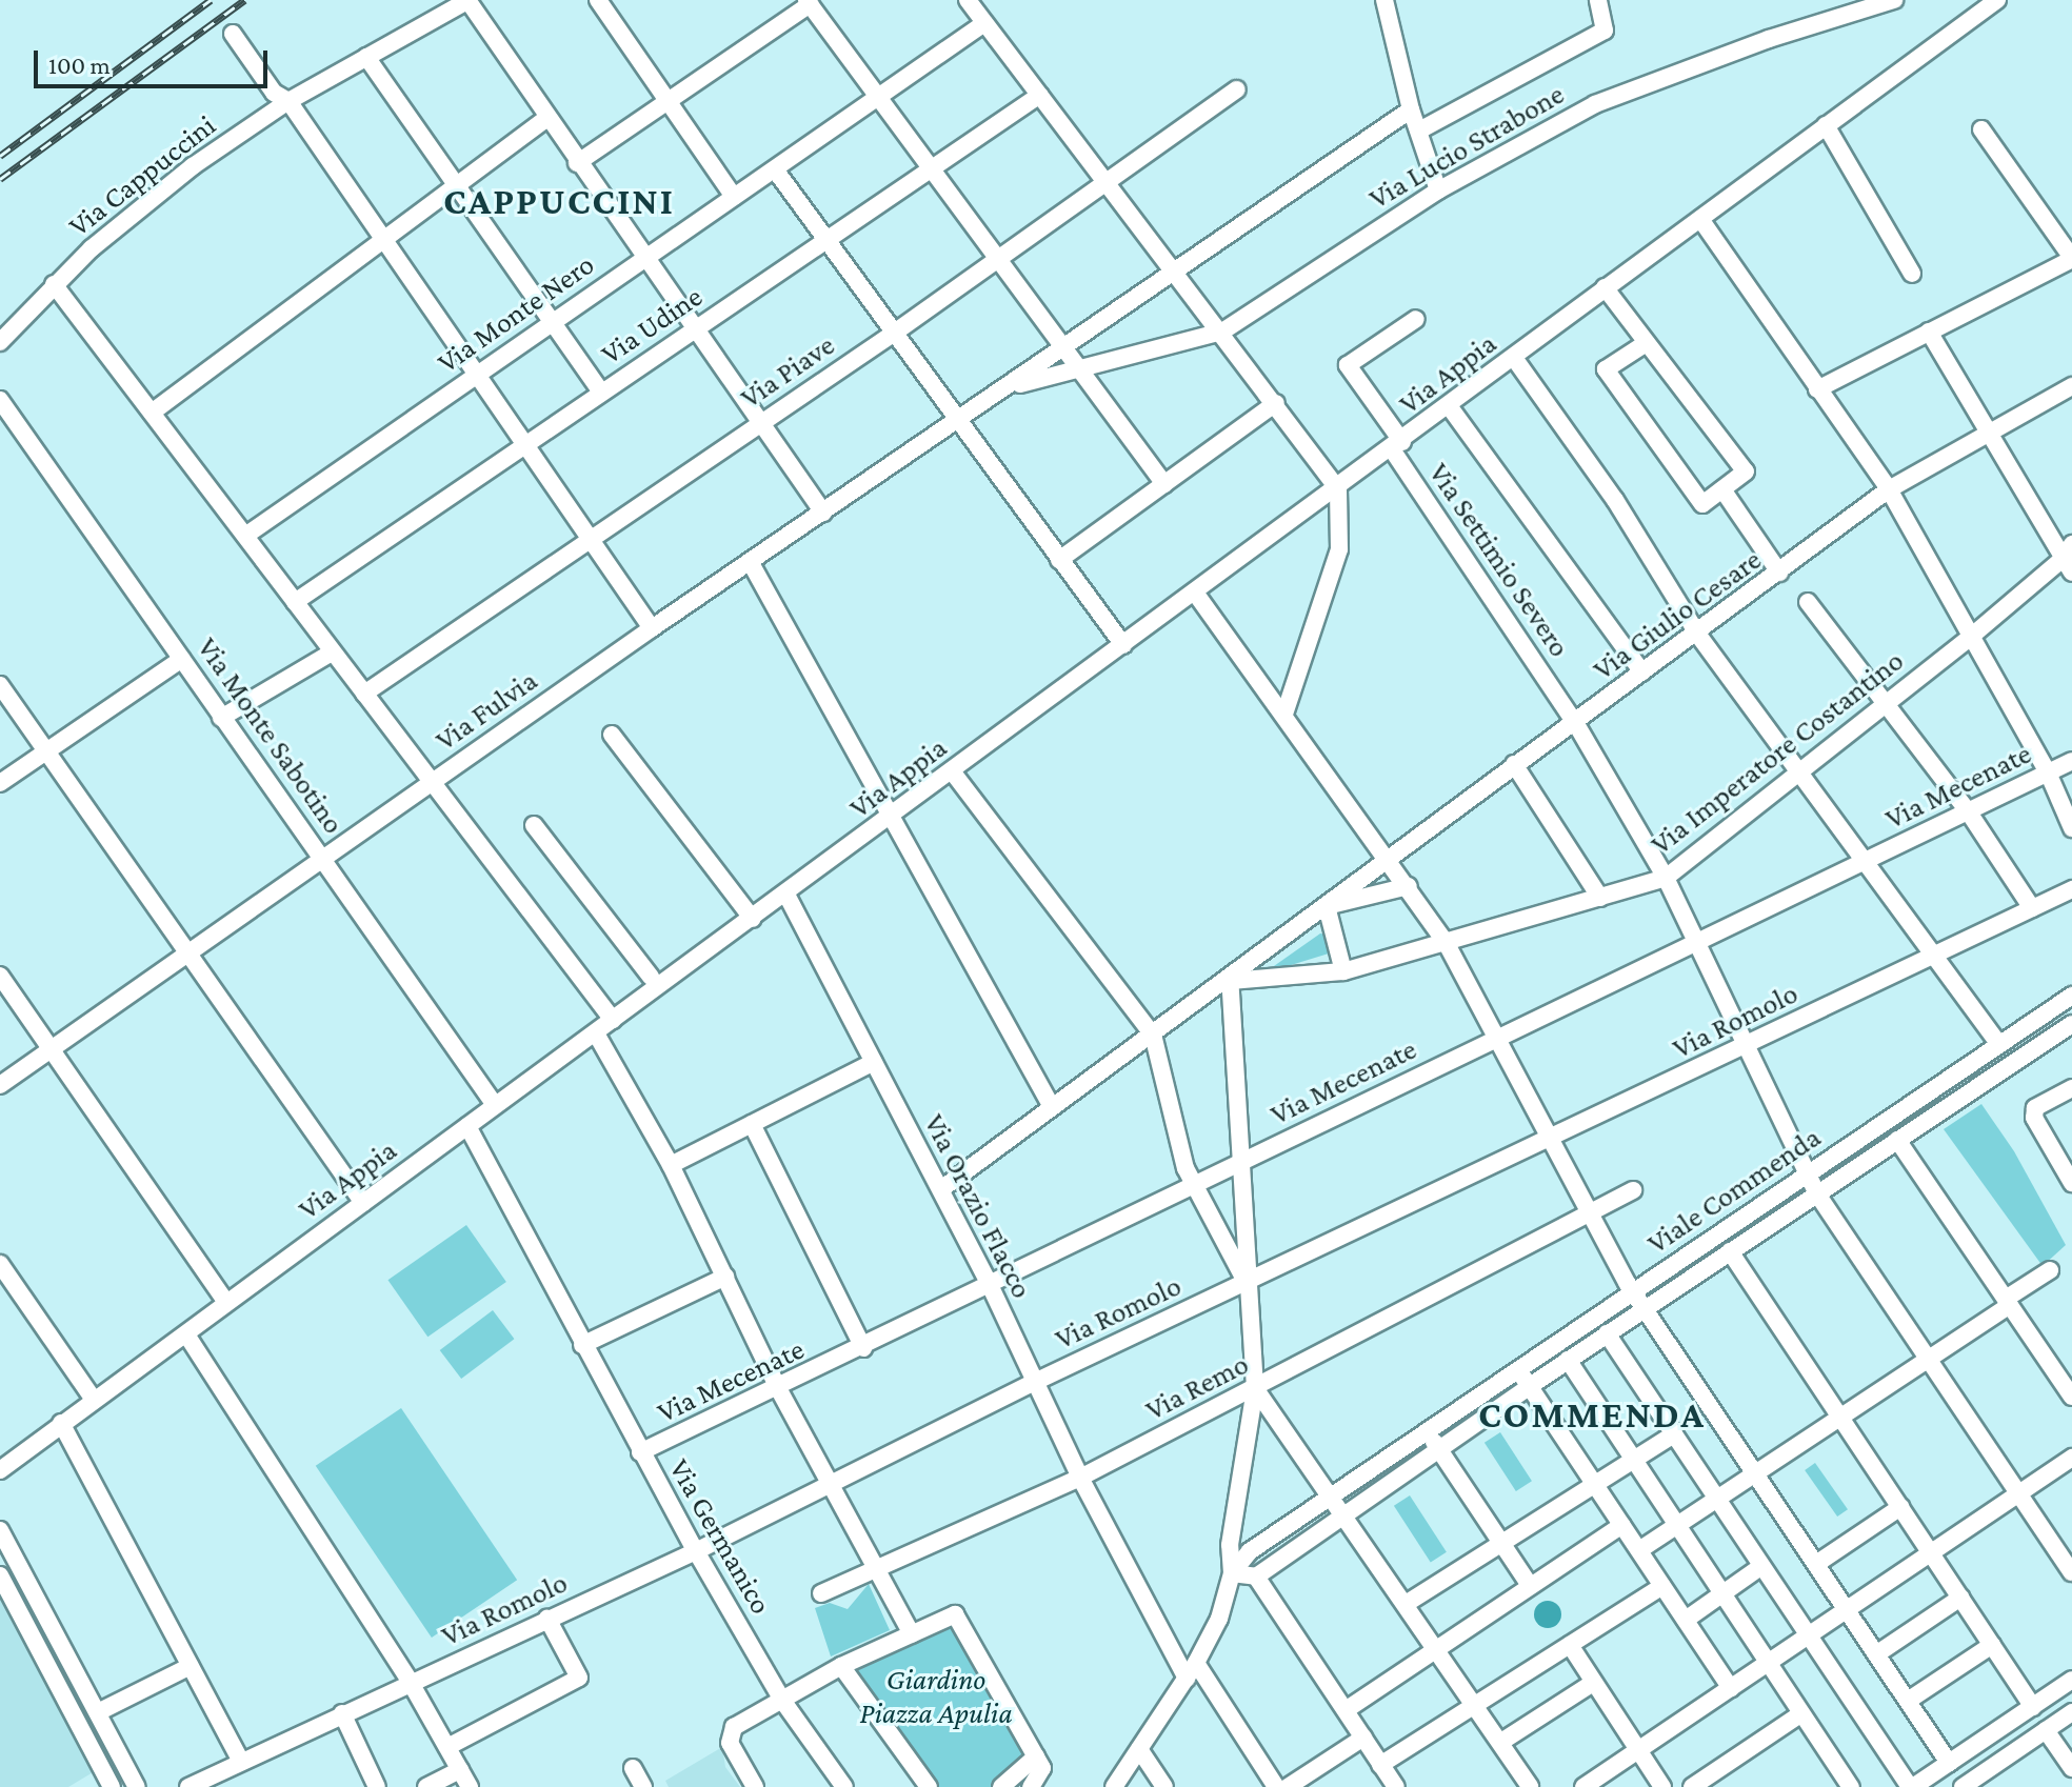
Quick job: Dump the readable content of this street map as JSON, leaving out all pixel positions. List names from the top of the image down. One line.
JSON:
{"streets":{"street":["Via Lucio Strabone","Via Cappuccini","Via Monte Nero","Via Udine","Via Piave","Via Appia","Via Settimio Severo","Via Giulio Cesare","Via Fulvia","Via Monte Sabotino","Via Imperatore Costantino","Via Mecenate","Via Romolo","Viale Commenda","Via Orazio Flacco","Via Remo","Via Germanico"]},"crossings":[["Via Lucio Strabone","Via Fulvia"],["Via Appia","Via Settimio Severo"],["Via Appia","Via Monte Sabotino"],["Via Appia","Via Orazio Flacco"],["Via Appia","Via Germanico"],["Via Settimio Severo","Via Giulio Cesare"],["Via Settimio Severo","Via Imperatore Costantino"],["Via Settimio Severo","Via Mecenate"],["Via Settimio Severo","Via Romolo"],["Via Settimio Severo","Viale Commenda"],["Via Giulio Cesare","Via Imperatore Costantino"],["Via Giulio Cesare","Via Orazio Flacco"],["Via Fulvia","Via Monte Sabotino"],["Via Mecenate","Via Orazio Flacco"],["Via Mecenate","Via Germanico"],["Via Romolo","Via Orazio Flacco"],["Via Romolo","Via Germanico"],["Via Orazio Flacco","Via Remo"]],"districts":["CAPPUCCINI","COMMENDA"],"parks":["Giardino Piazza Apulia"],"scale_bar":"100 m"}
